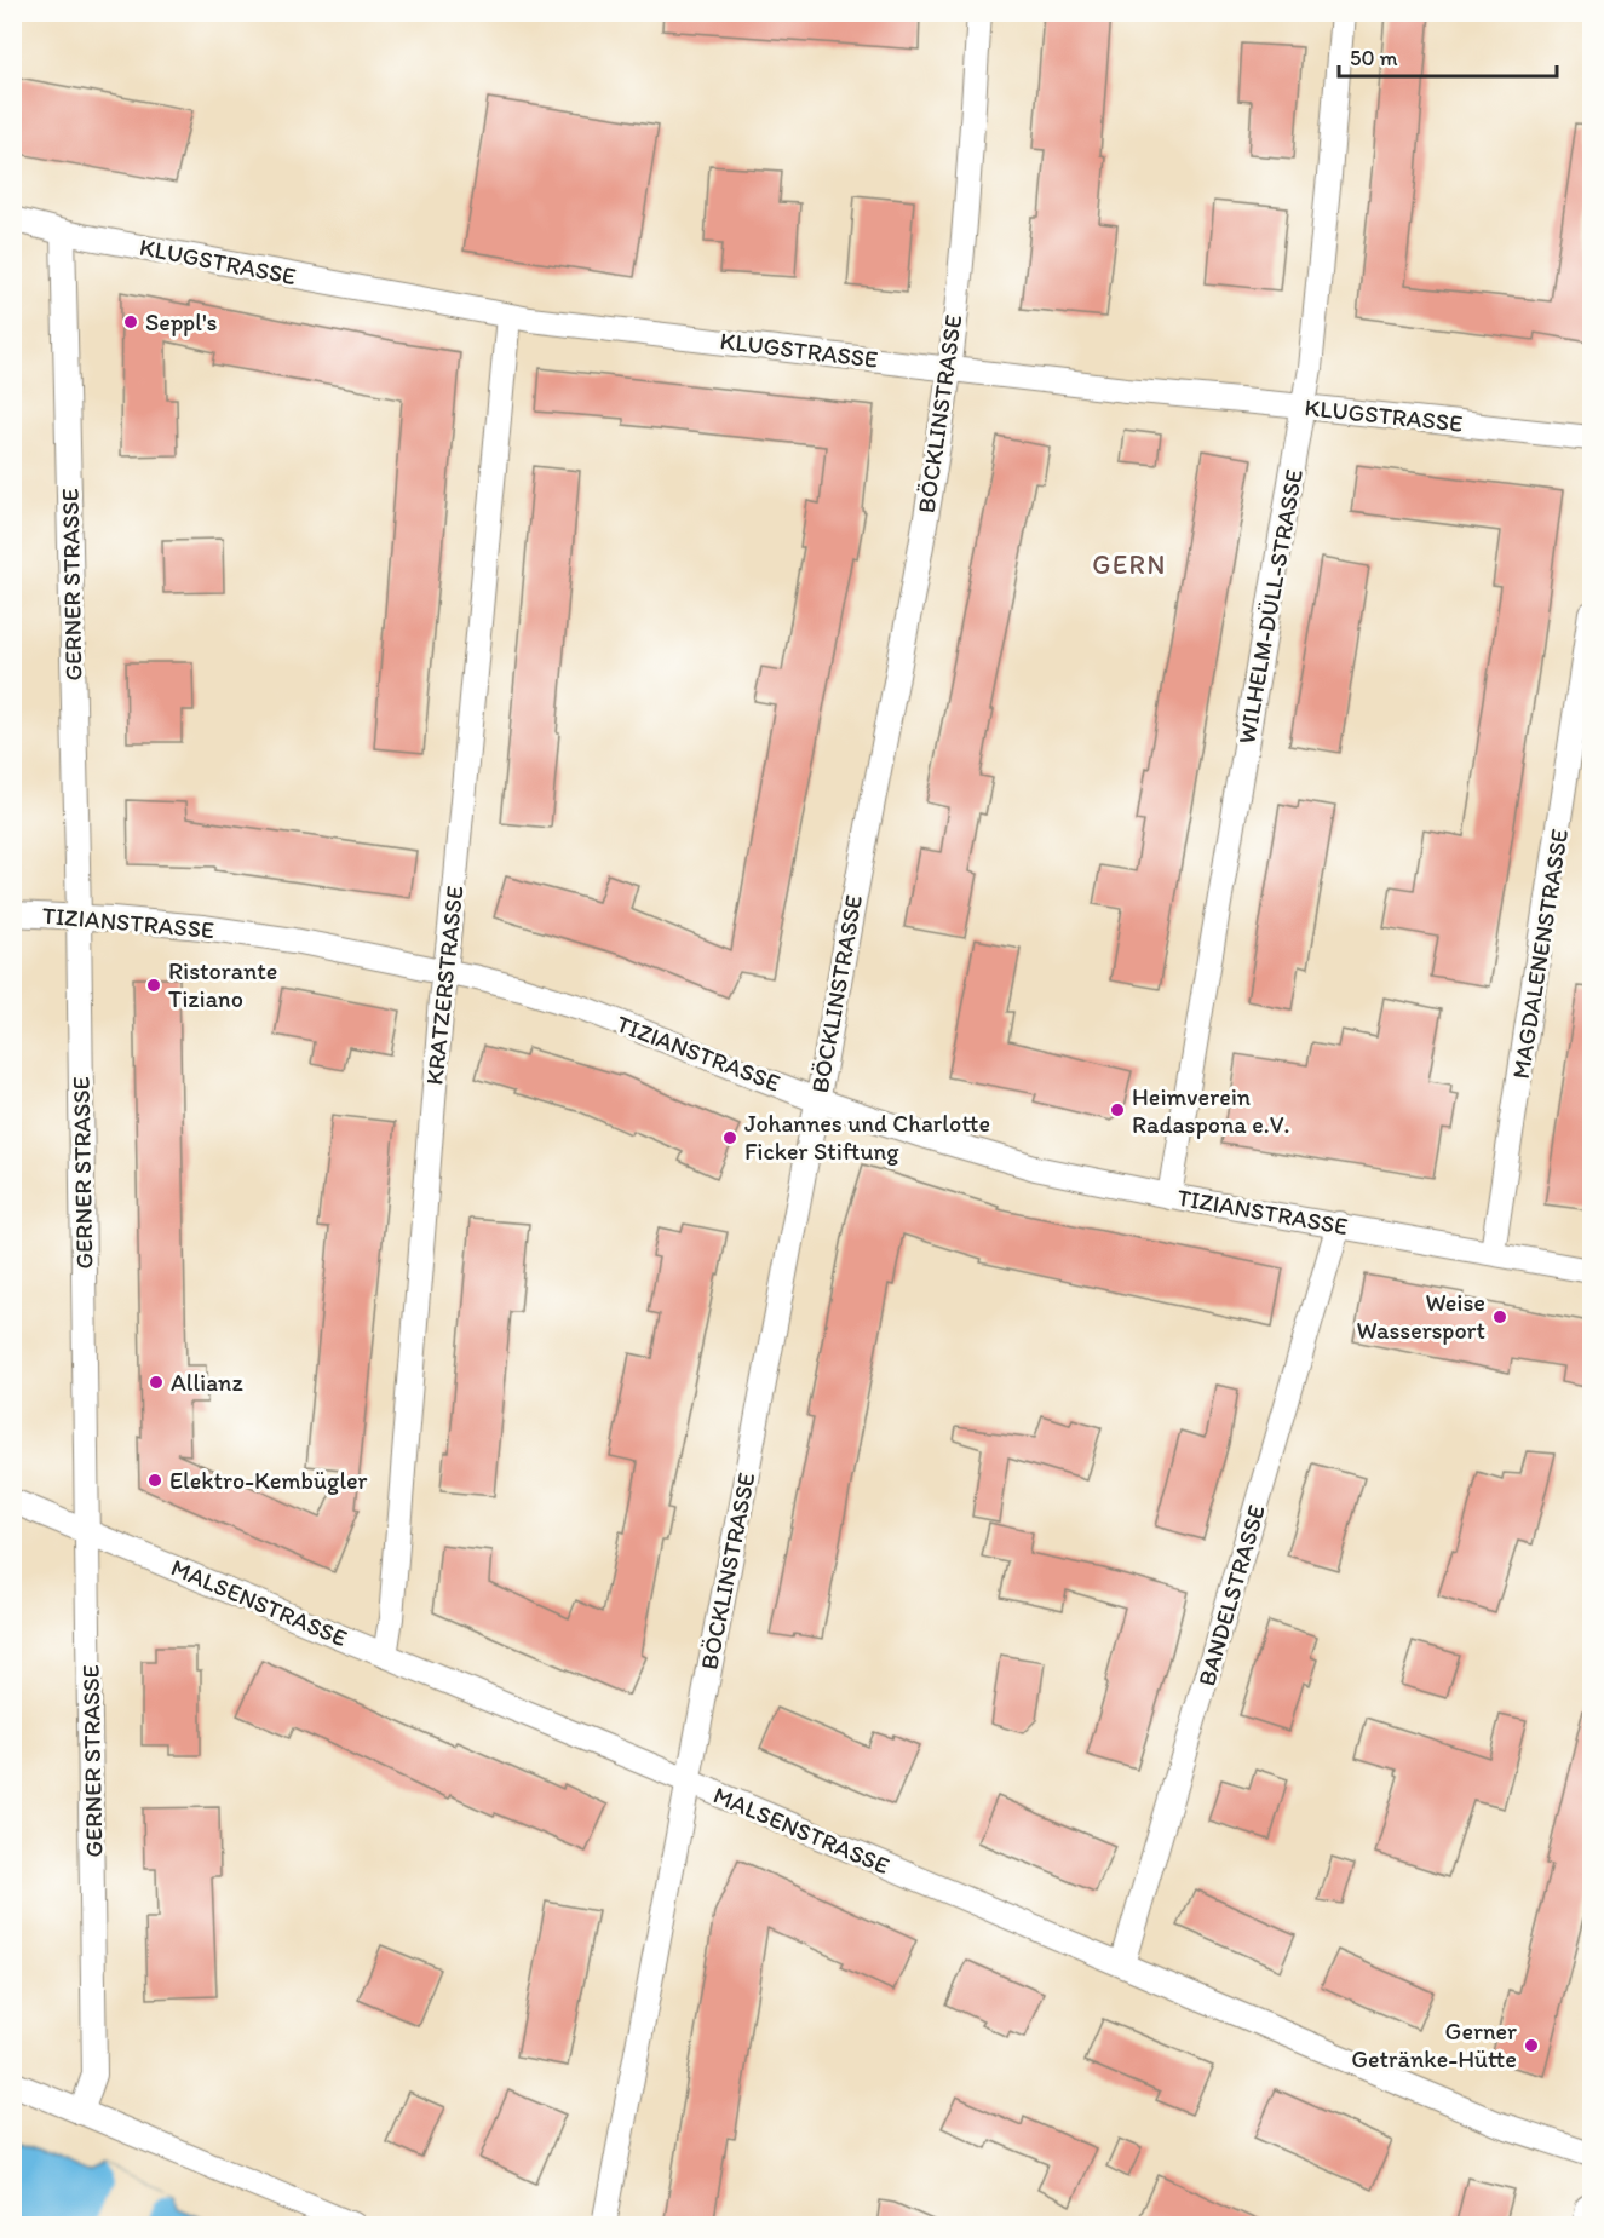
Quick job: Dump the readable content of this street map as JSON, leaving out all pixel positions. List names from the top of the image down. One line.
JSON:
{"streets":{"street":["KLUGSTRASSE","BÖCKLINSTRASSE","GERNER STRASSE","WILHELM-DÜLL-STRASSE","TIZIANSTRASSE","MAGDALENENSTRASSE","KRATZERSTRASSE","BANDELSTRASSE","MALSENSTRASSE"]},"crossings":[["KLUGSTRASSE","BÖCKLINSTRASSE"],["KLUGSTRASSE","GERNER STRASSE"],["KLUGSTRASSE","WILHELM-DÜLL-STRASSE"],["KLUGSTRASSE","KRATZERSTRASSE"],["BÖCKLINSTRASSE","TIZIANSTRASSE"],["BÖCKLINSTRASSE","MALSENSTRASSE"],["GERNER STRASSE","TIZIANSTRASSE"],["GERNER STRASSE","MALSENSTRASSE"],["WILHELM-DÜLL-STRASSE","TIZIANSTRASSE"],["TIZIANSTRASSE","MAGDALENENSTRASSE"],["TIZIANSTRASSE","KRATZERSTRASSE"],["TIZIANSTRASSE","BANDELSTRASSE"],["KRATZERSTRASSE","MALSENSTRASSE"],["BANDELSTRASSE","MALSENSTRASSE"]],"districts":["GERN"],"places":["Seppl's","Ristorante Tiziano","Heimverein Radaspona e.V.","Johannes und Charlotte Ficker Stiftung","Weise Wassersport","Allianz","Elektro-Kembügler","Gerner Getränke-Hütte"],"scale_bar":"50 m"}
